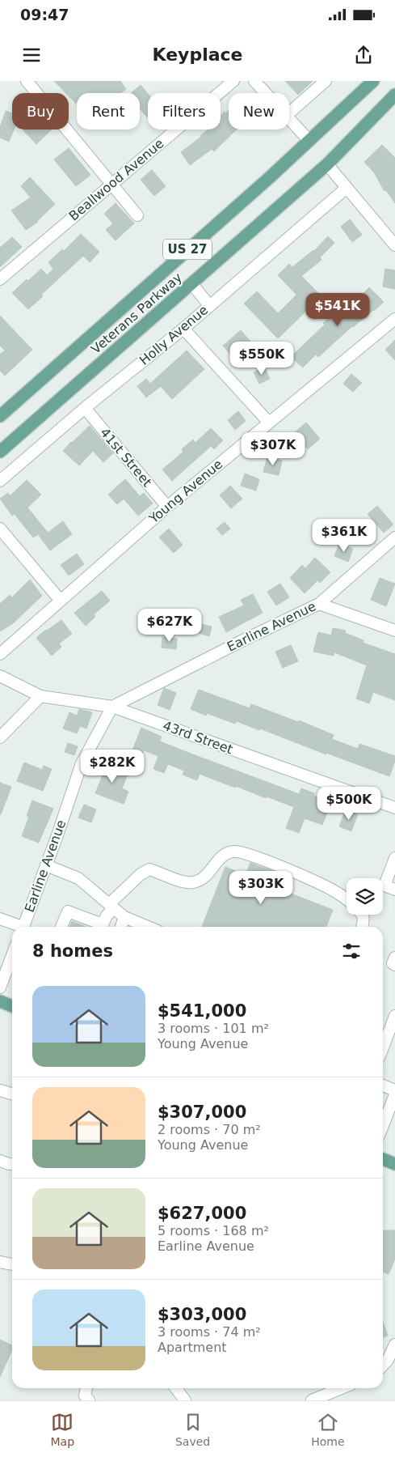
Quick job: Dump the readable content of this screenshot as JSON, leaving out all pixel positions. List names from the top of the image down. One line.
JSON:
{"streets":{"main road":["US 27","Veterans Parkway"],"street":["Beallwood Avenue","Holly Avenue","41st Street","Young Avenue","Earline Avenue","43rd Street"]},"crossings":[["Holly Avenue","41st Street"],["41st Street","Young Avenue"],["Earline Avenue","43rd Street"]],"page":{"status":"09:47","header":"Keyplace","chip":["Buy","Rent","Filters","New"],"price":["$541K","$550K","$307K","$361K","$627K","$282K","$500K","$303K"],"heading":"8 homes","list":[{"name":"$541,000","note":"3 rooms · 101 m² · Young Avenue"},{"name":"$307,000","note":"2 rooms · 70 m² · Young Avenue"},{"name":"$627,000","note":"5 rooms · 168 m² · Earline Avenue"},{"name":"$303,000","note":"3 rooms · 74 m² · Apartment"}],"tabs":["Map","Saved","Home"]}}
